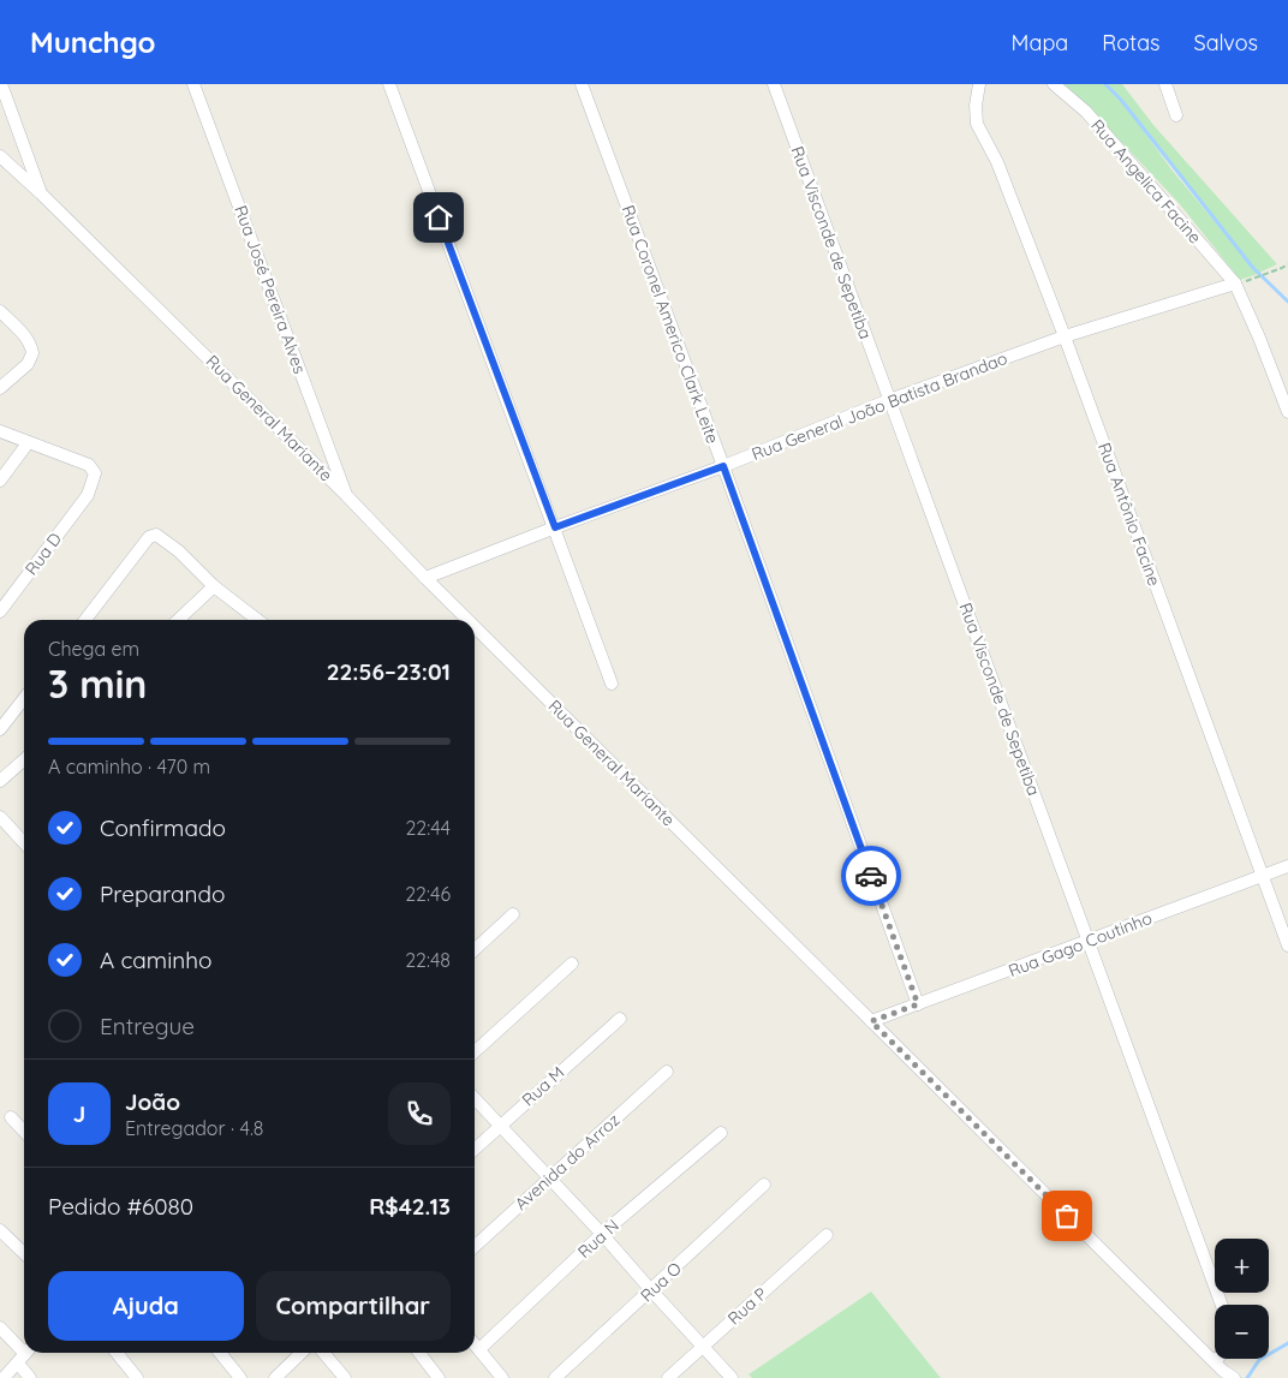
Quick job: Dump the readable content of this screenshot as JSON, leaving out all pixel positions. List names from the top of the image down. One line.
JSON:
{"streets":{"street":["Rua Angelica Facine","Rua Visconde de Sepetiba","Rua José Pereira Alves","Rua Coronel Americo Clark Leite","Rua General João Batista Brandao","Rua General Mariante","Rua Antônio Facine","Rua D","Rua Gago Coutinho","Rua M","Avenida do Arroz","Rua N","Rua O","Rua P"]},"crossings":[["Rua Angelica Facine","Rua General João Batista Brandao"],["Rua Visconde de Sepetiba","Rua General João Batista Brandao"],["Rua Visconde de Sepetiba","Rua Gago Coutinho"],["Rua José Pereira Alves","Rua General Mariante"],["Rua Coronel Americo Clark Leite","Rua General João Batista Brandao"],["Rua Coronel Americo Clark Leite","Rua Gago Coutinho"],["Rua General João Batista Brandao","Rua General Mariante"],["Rua General João Batista Brandao","Rua Antônio Facine"],["Rua General Mariante","Rua Gago Coutinho"],["Rua Antônio Facine","Rua Gago Coutinho"]],"page":{"header":"Munchgo","nav":["Mapa","Rotas","Salvos"],"heading":["3 min","Chega em","22:56–23:01"],"panel":["João","Entregador · 4.8","Pedido #6080","R$42.13"],"bar":"A caminho · 470 m","list":[["Confirmado","22:44"],["Preparando","22:46"],["A caminho","22:48"],"Entregue"],"round":"J","map_buttons":["+","−"],"buttons":["Ajuda","Compartilhar"]}}
